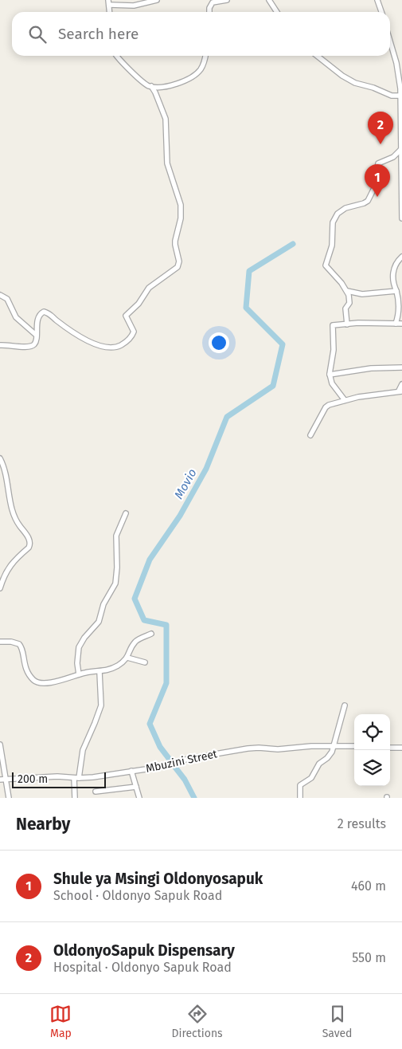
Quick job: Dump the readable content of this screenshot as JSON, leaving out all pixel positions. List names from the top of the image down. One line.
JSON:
{"streets":{"street":["Mbuzini Street"]},"water":["Movio"],"scale_bar":"200 m","page":{"search":"Search here","pins":["2","1"],"scale":"200 m","heading":["Nearby","2 results"],"list":[{"mark":"1","name":"Shule ya Msingi Oldonyosapuk","note":"School · Oldonyo Sapuk Road","value":"460 m"},{"mark":"2","name":"OldonyoSapuk Dispensary","note":"Hospital · Oldonyo Sapuk Road","value":"550 m"}],"nav":["Map","Directions","Saved"]}}
